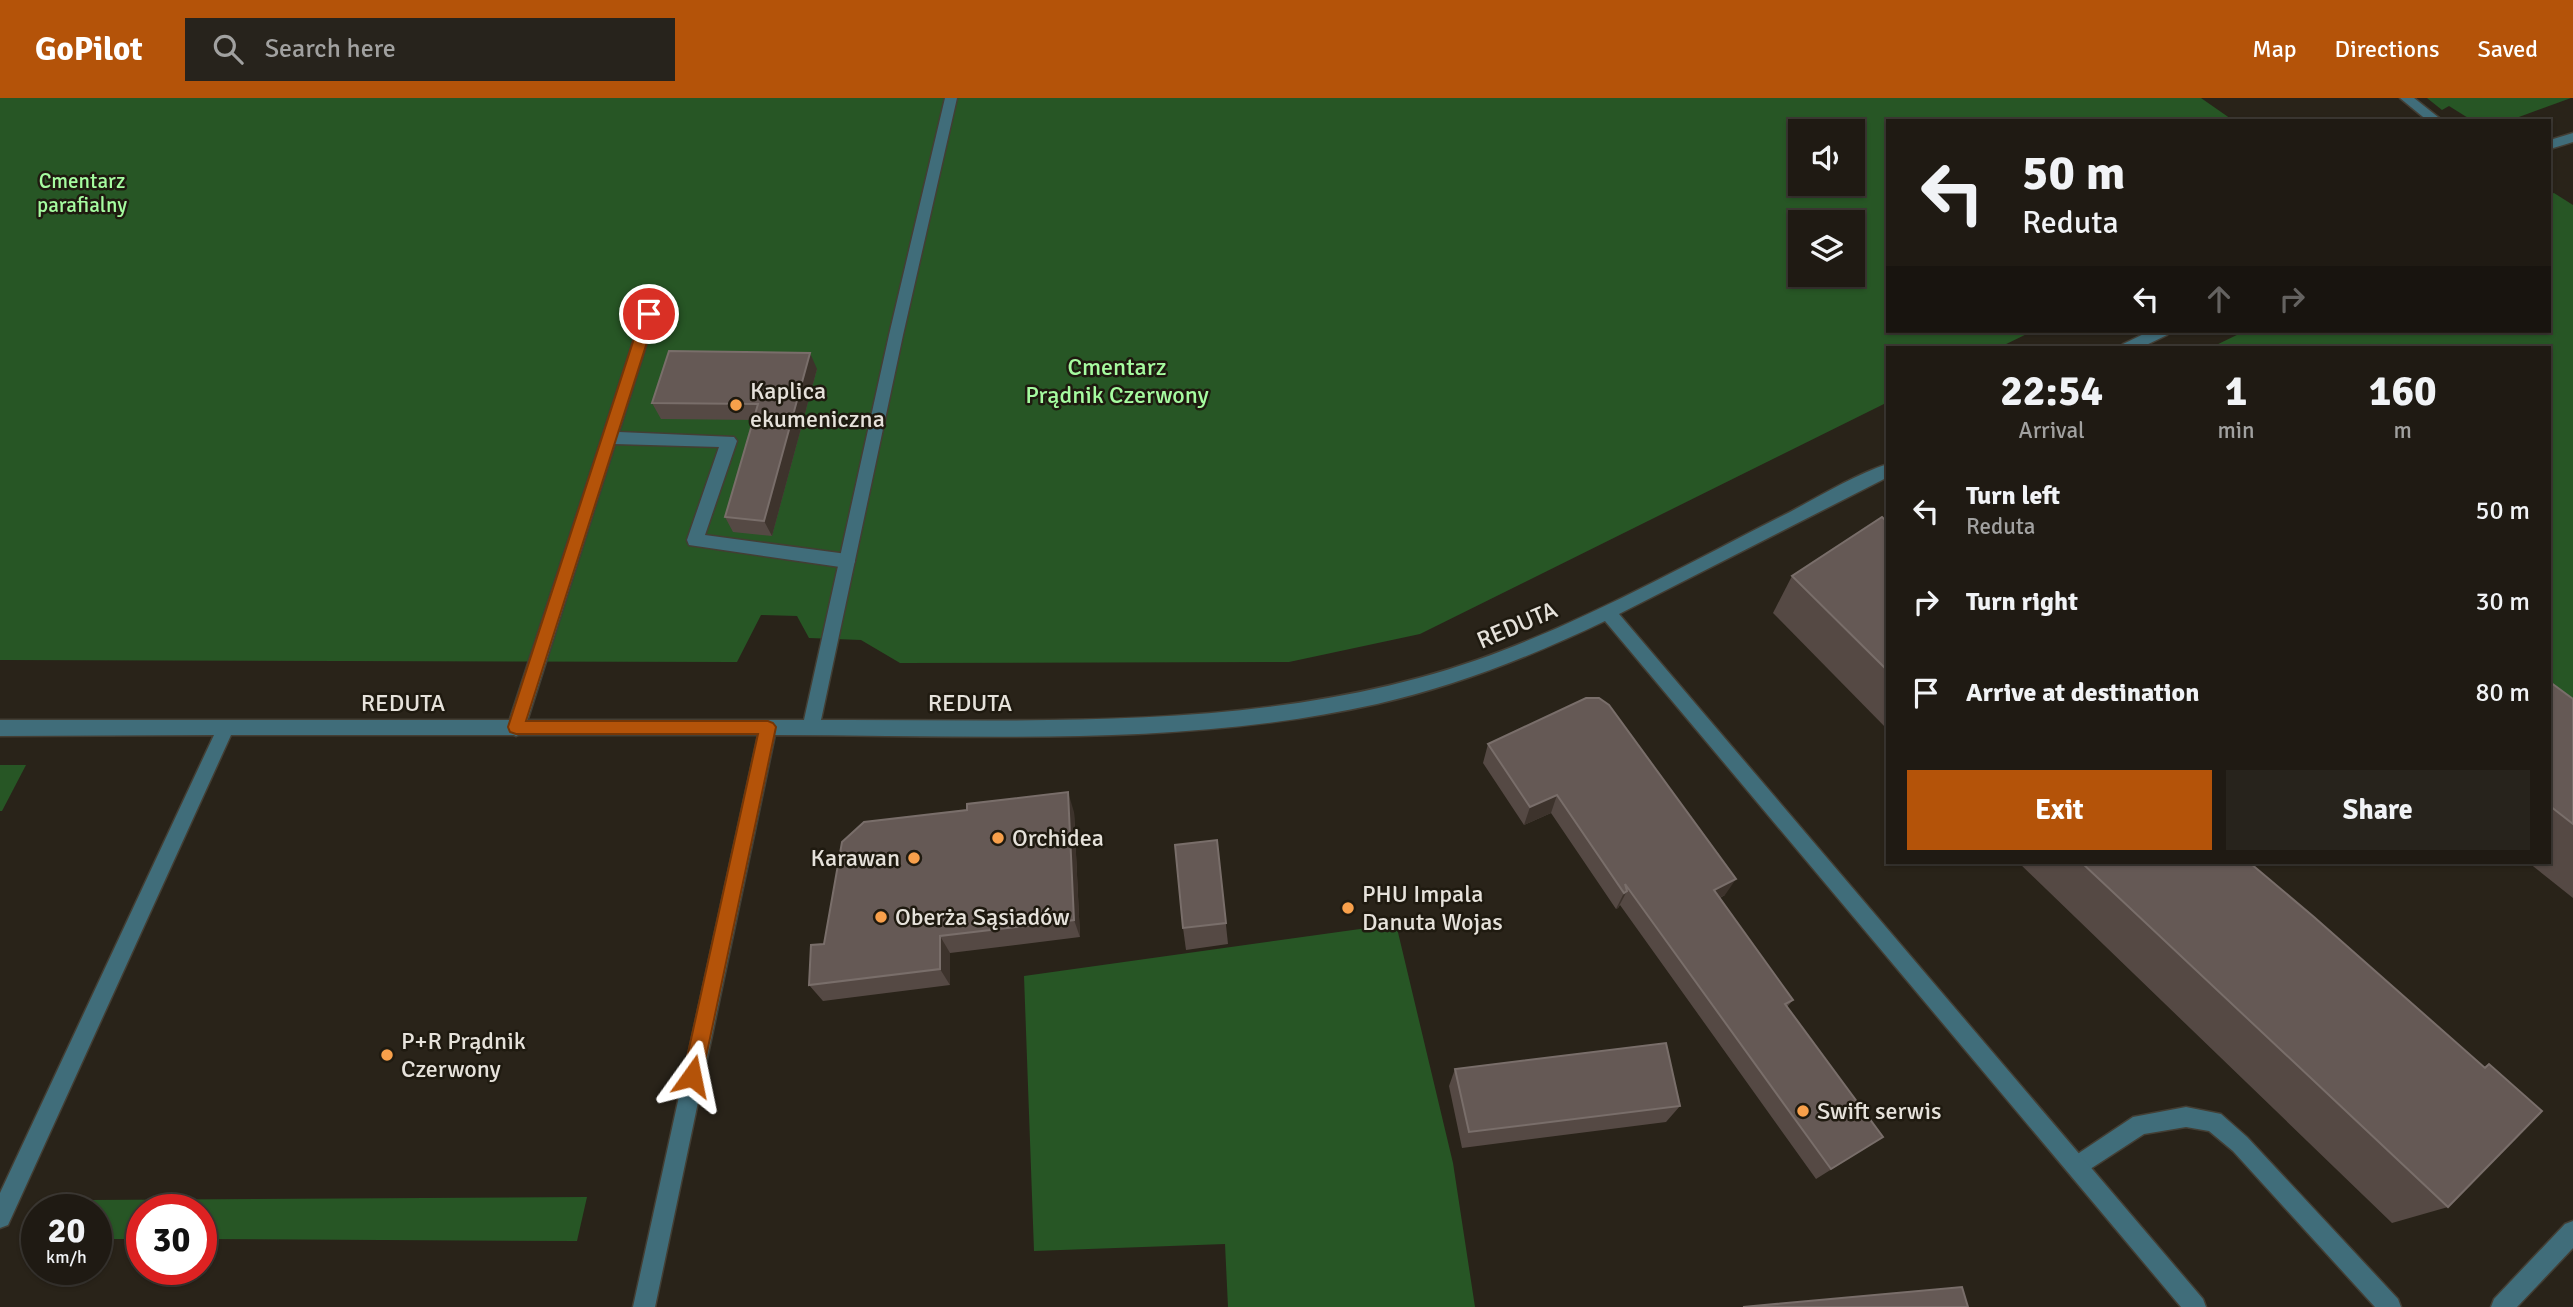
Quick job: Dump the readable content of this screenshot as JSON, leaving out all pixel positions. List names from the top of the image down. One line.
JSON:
{"streets":{"street":["REDUTA"]},"parks":["Cmentarz parafialny","Cmentarz Prądnik Czerwony"],"places":["Kaplica ekumeniczna","Orchidea","Karawan","PHU Impala Danuta Wojas","Oberża Sąsiadów","P+R Prądnik Czerwony","Swift serwis"],"page":{"header":"GoPilot","search":"Search here","nav":["Map","Directions","Saved"],"turn":["50 m","Reduta"],"eta":["22:54","Arrival","1","min","160","m"],"list":[{"name":"Turn left","note":"Reduta","value":"50 m"},{"name":"Turn right","value":"30 m"},{"name":"Arrive at destination","value":"80 m"}],"buttons":["Exit","Share"],"speed":"20 km/h","limit":"30"}}
